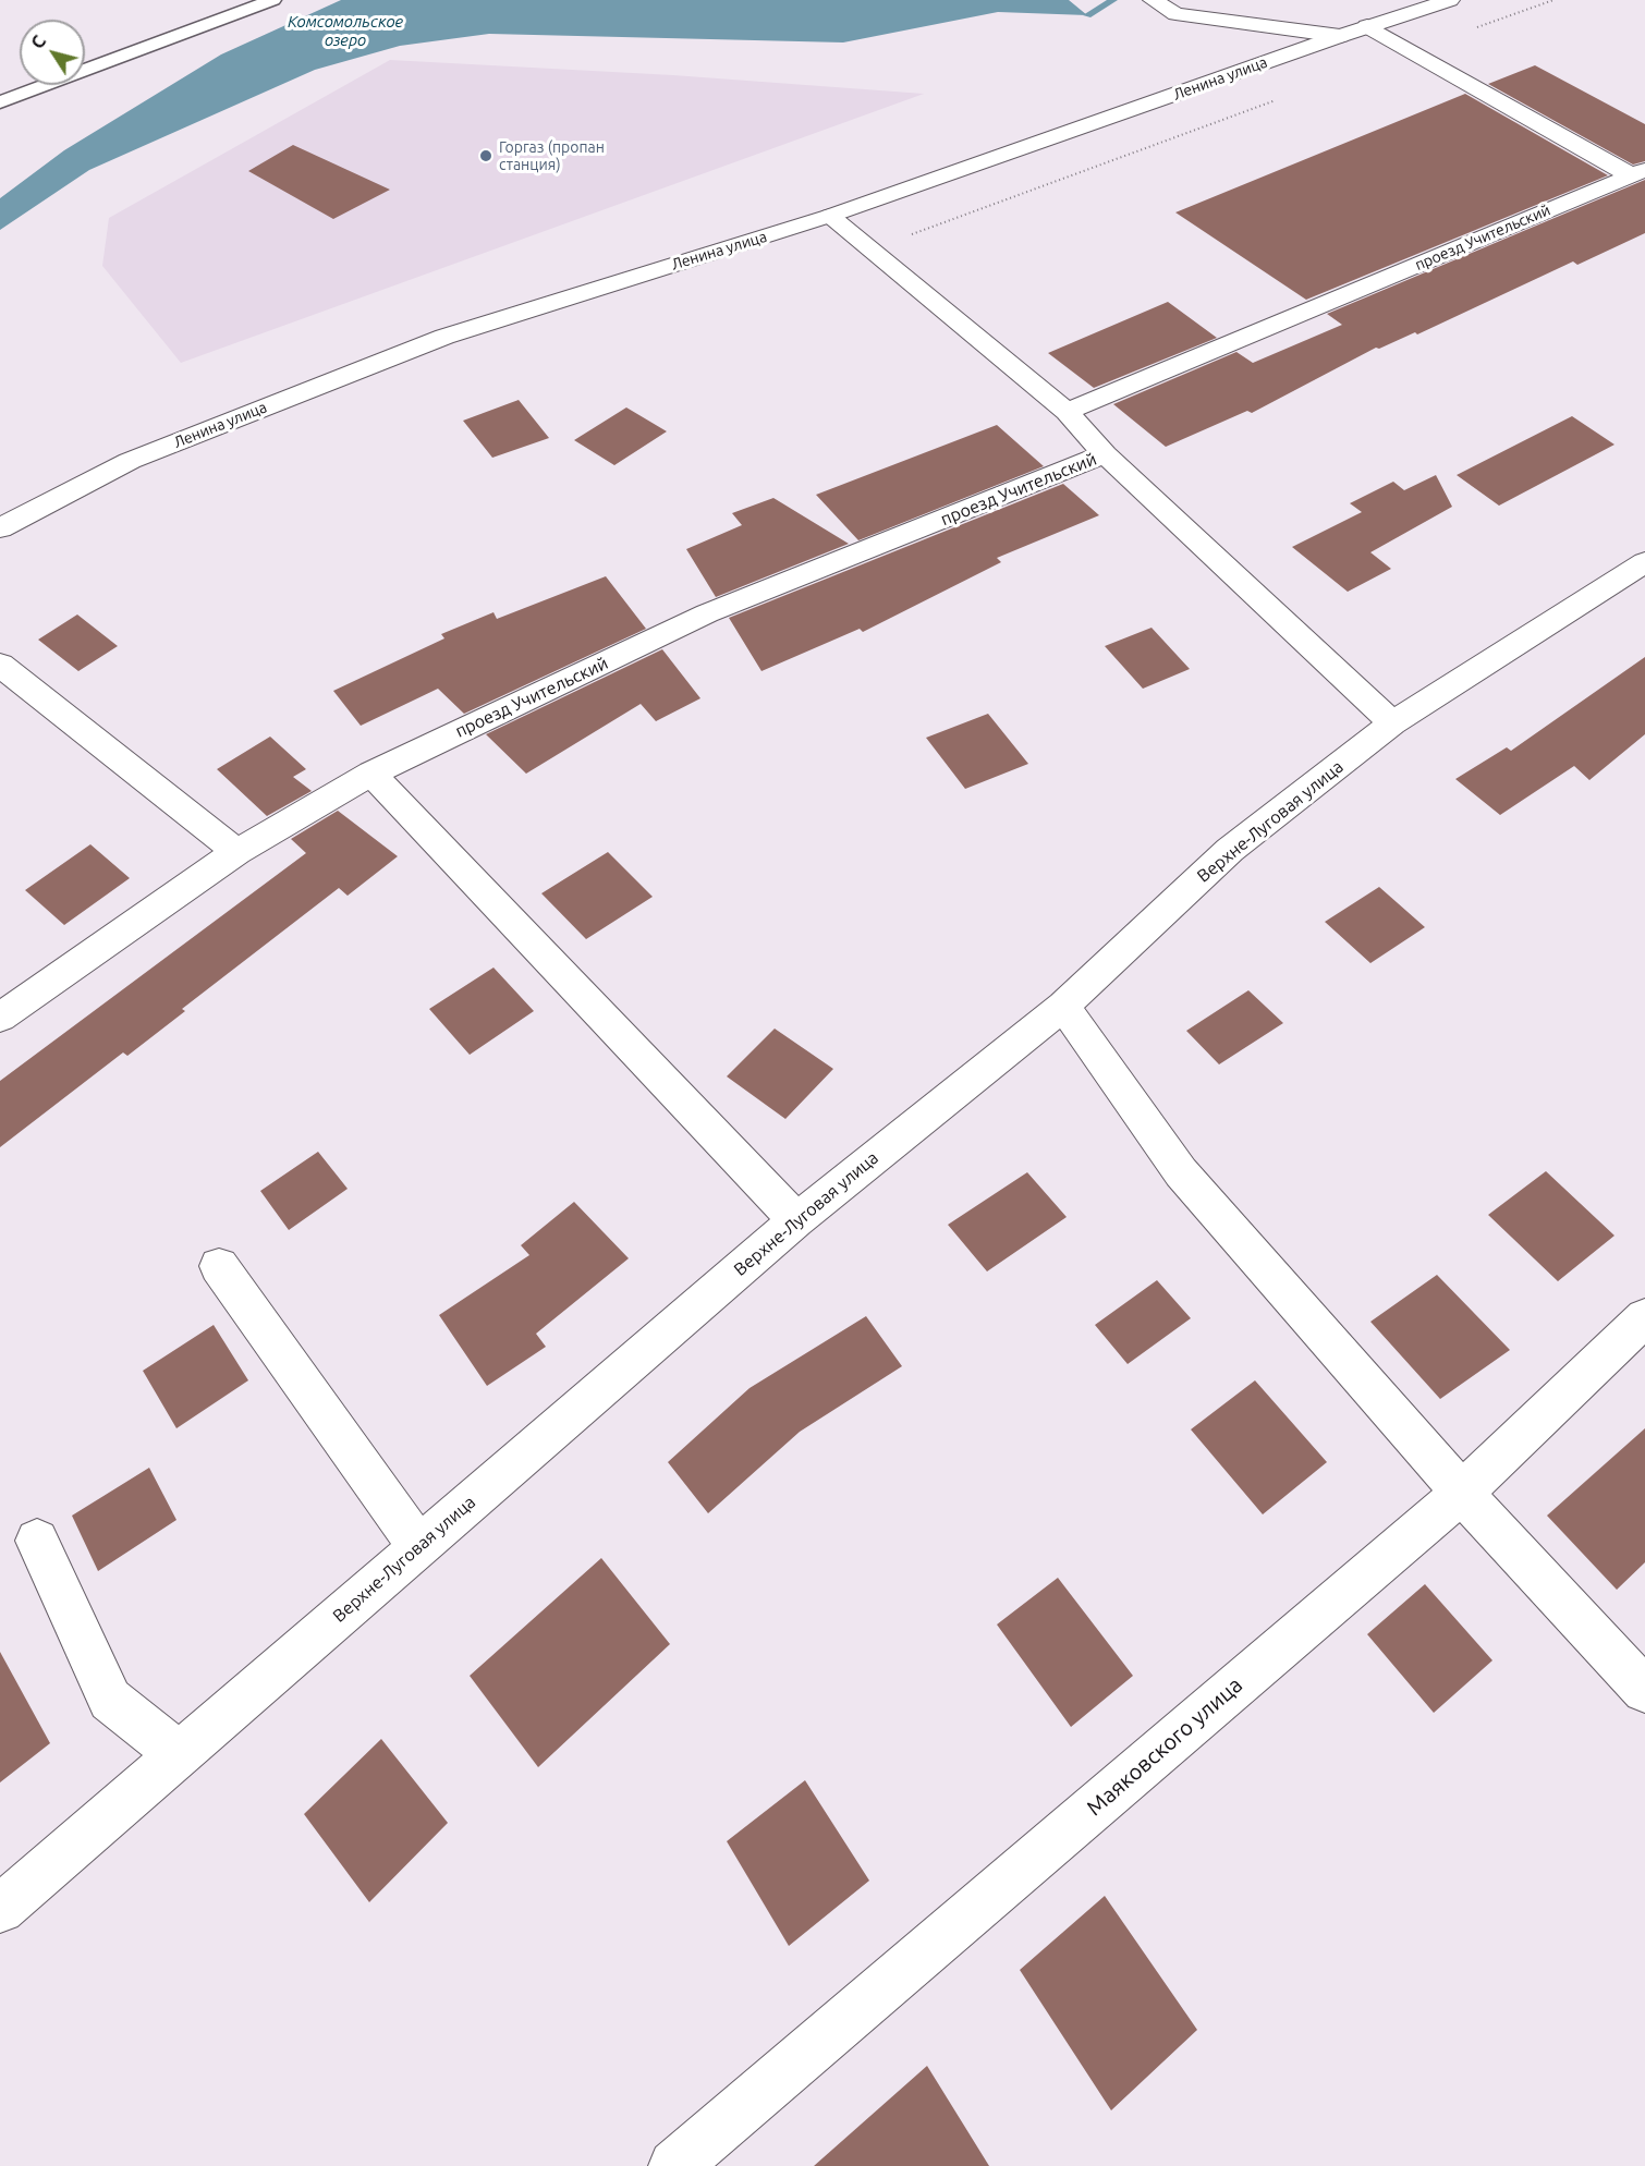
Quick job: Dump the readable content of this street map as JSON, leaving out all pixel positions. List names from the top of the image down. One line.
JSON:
{"streets":{"street":["Ленина улица","проезд Учительский","Верхне-Луговая улица","Маяковского улица"]},"water":["Комсомольское озеро"],"places":["Горгаз (пропан станция)"],"north":"top left"}
